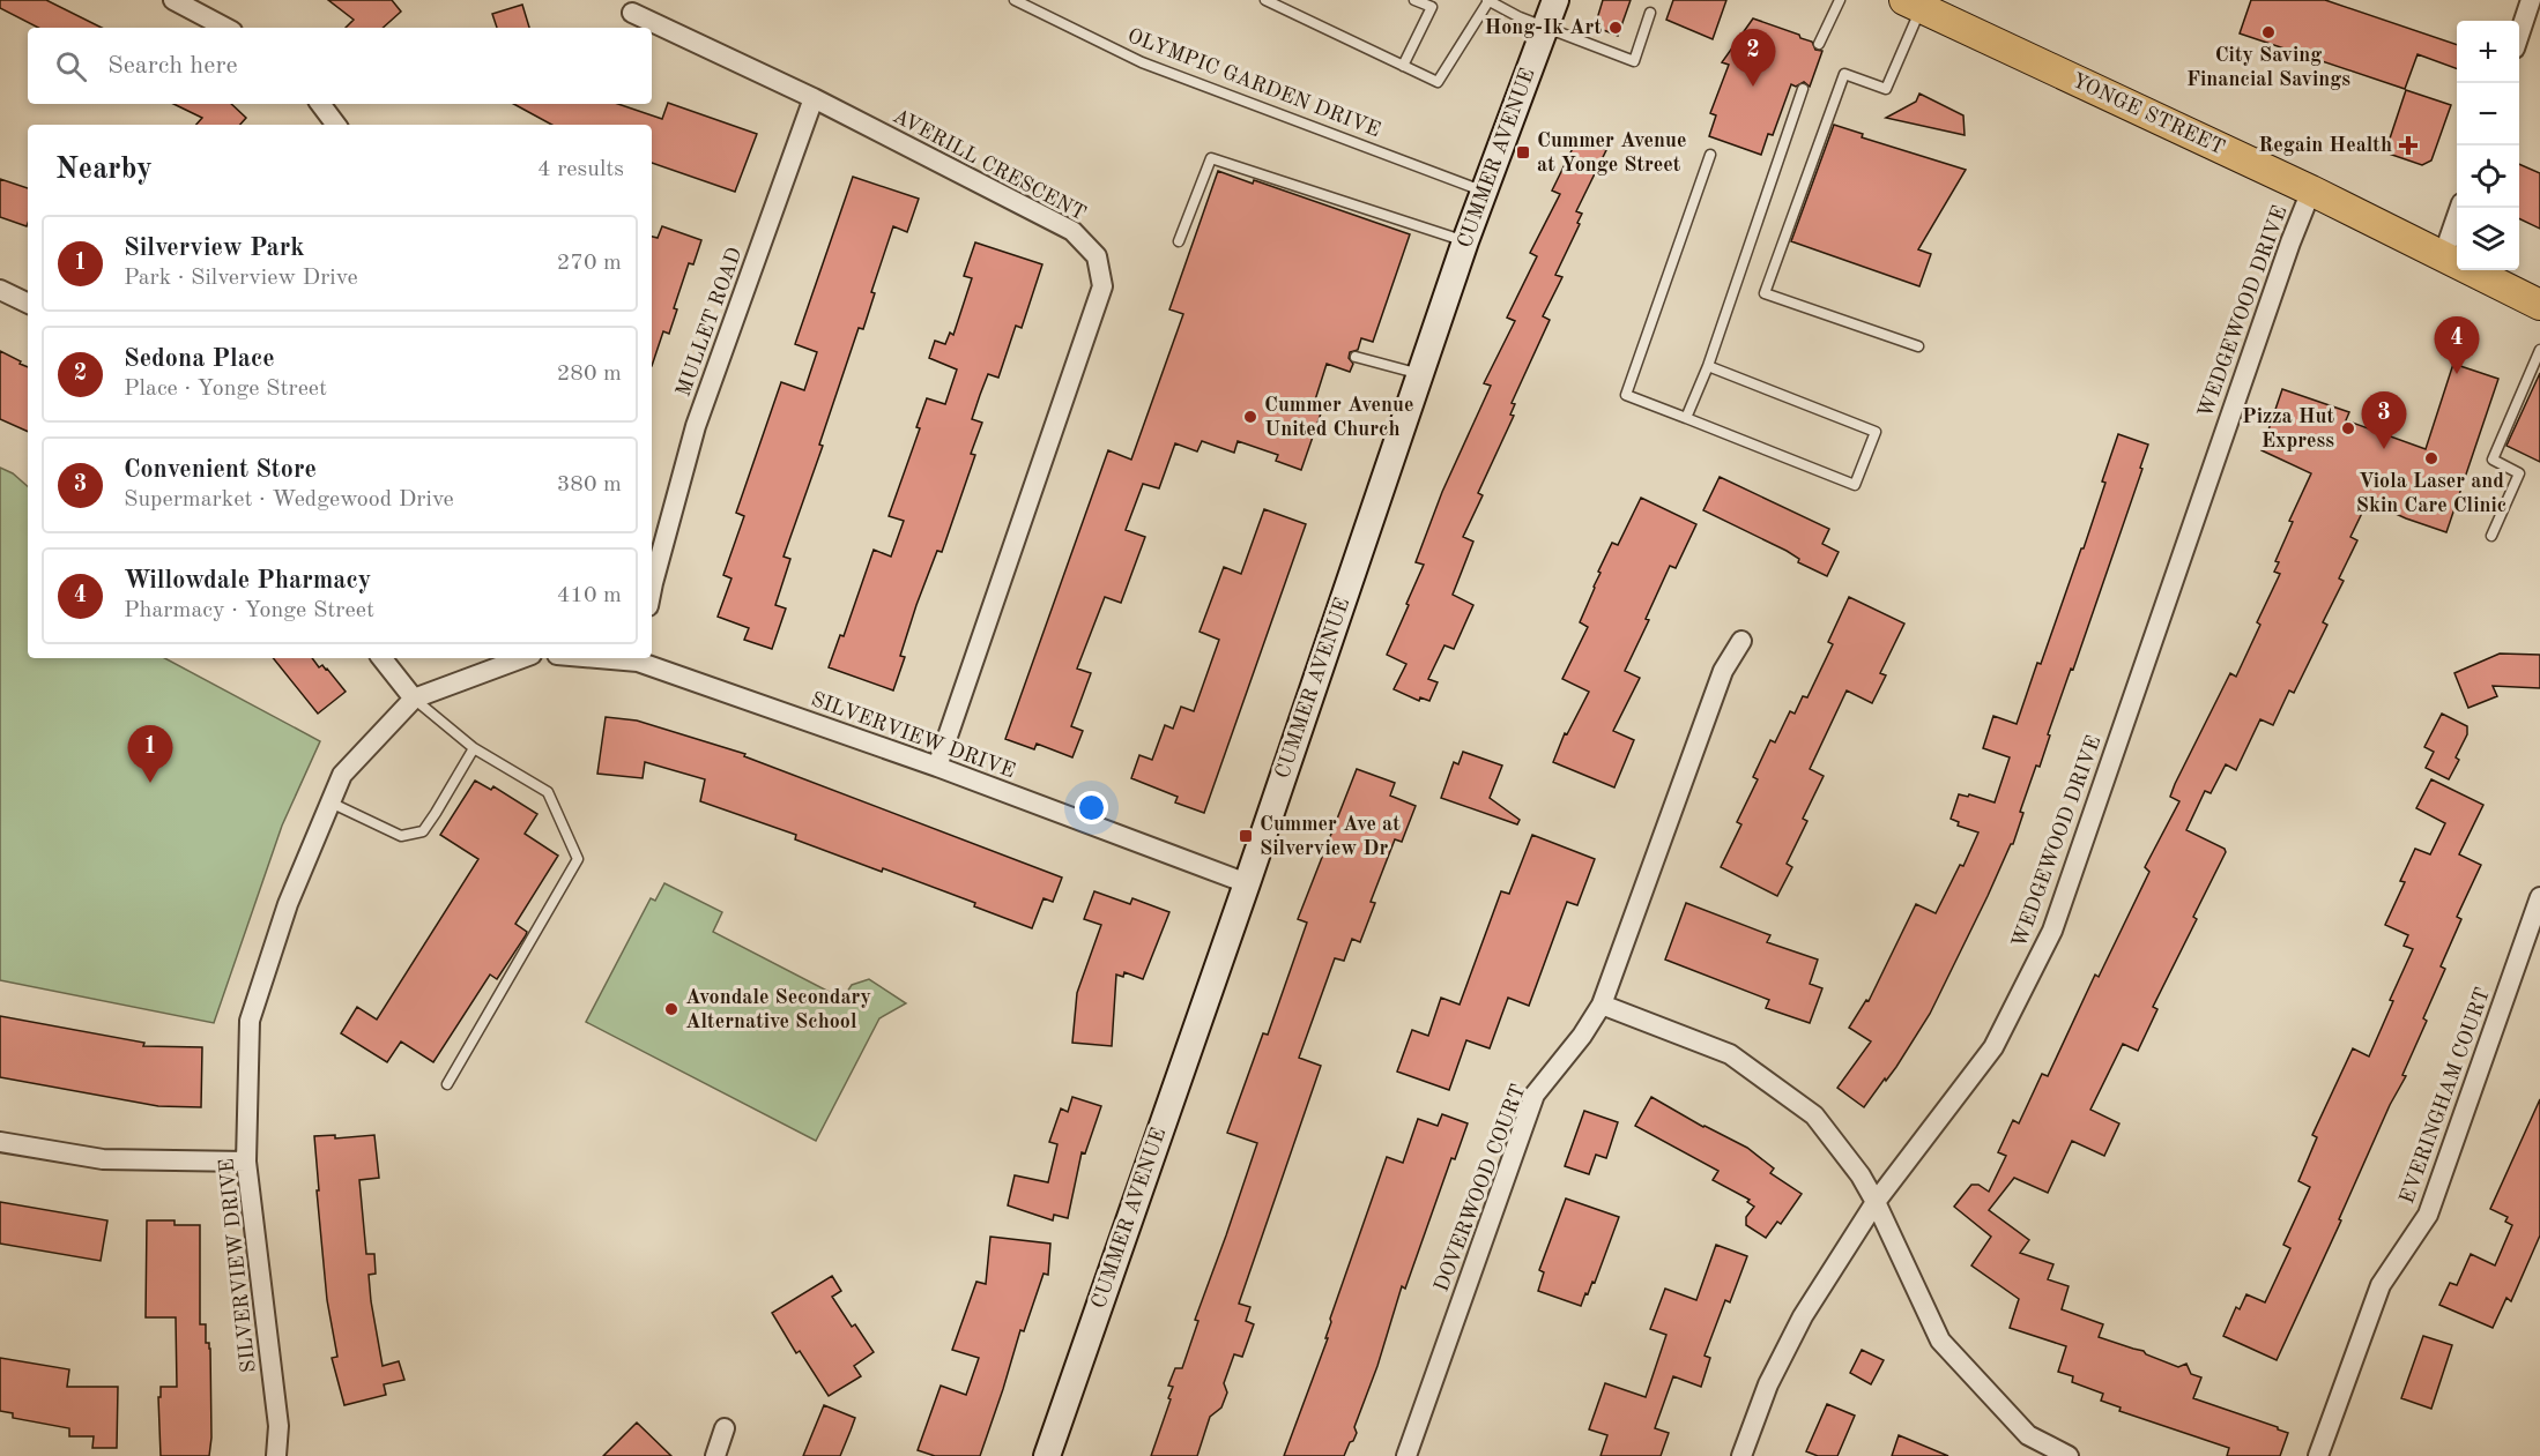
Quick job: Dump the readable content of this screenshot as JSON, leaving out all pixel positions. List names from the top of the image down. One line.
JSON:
{"streets":{"main road":["YONGE STREET"],"street":["CUMMER AVENUE","AVERILL CRESCENT","WEDGEWOOD DRIVE","MULLET ROAD","SILVERVIEW DRIVE","EVERINGHAM COURT","DOVERWOOD COURT"],"lane":["OLYMPIC GARDEN DRIVE"]},"crossings":[["OLYMPIC GARDEN DRIVE","CUMMER AVENUE"],["YONGE STREET","WEDGEWOOD DRIVE"],["CUMMER AVENUE","SILVERVIEW DRIVE"],["AVERILL CRESCENT","MULLET ROAD"],["AVERILL CRESCENT","SILVERVIEW DRIVE"]],"places":{"other":["Hong-Ik Art","City Saving Financial Savings","Cummer Avenue United Church","Pizza Hut Express","Viola Laser and Skin Care Clinic","Avondale Secondary Alternative School"],"health":["Regain Health"],"transit":["Cummer Avenue at Yonge Street","Cummer Ave at Silverview Dr"]},"page":{"map_buttons":["+","−"],"search":"Search here","pins":["2","4","3","1"],"heading":["Nearby","4 results"],"list":[{"mark":"1","name":"Silverview Park","note":"Park · Silverview Drive","value":"270 m"},{"mark":"2","name":"Sedona Place","note":"Place · Yonge Street","value":"280 m"},{"mark":"3","name":"Convenient Store","note":"Supermarket · Wedgewood Drive","value":"380 m"},{"mark":"4","name":"Willowdale Pharmacy","note":"Pharmacy · Yonge Street","value":"410 m"}]}}
